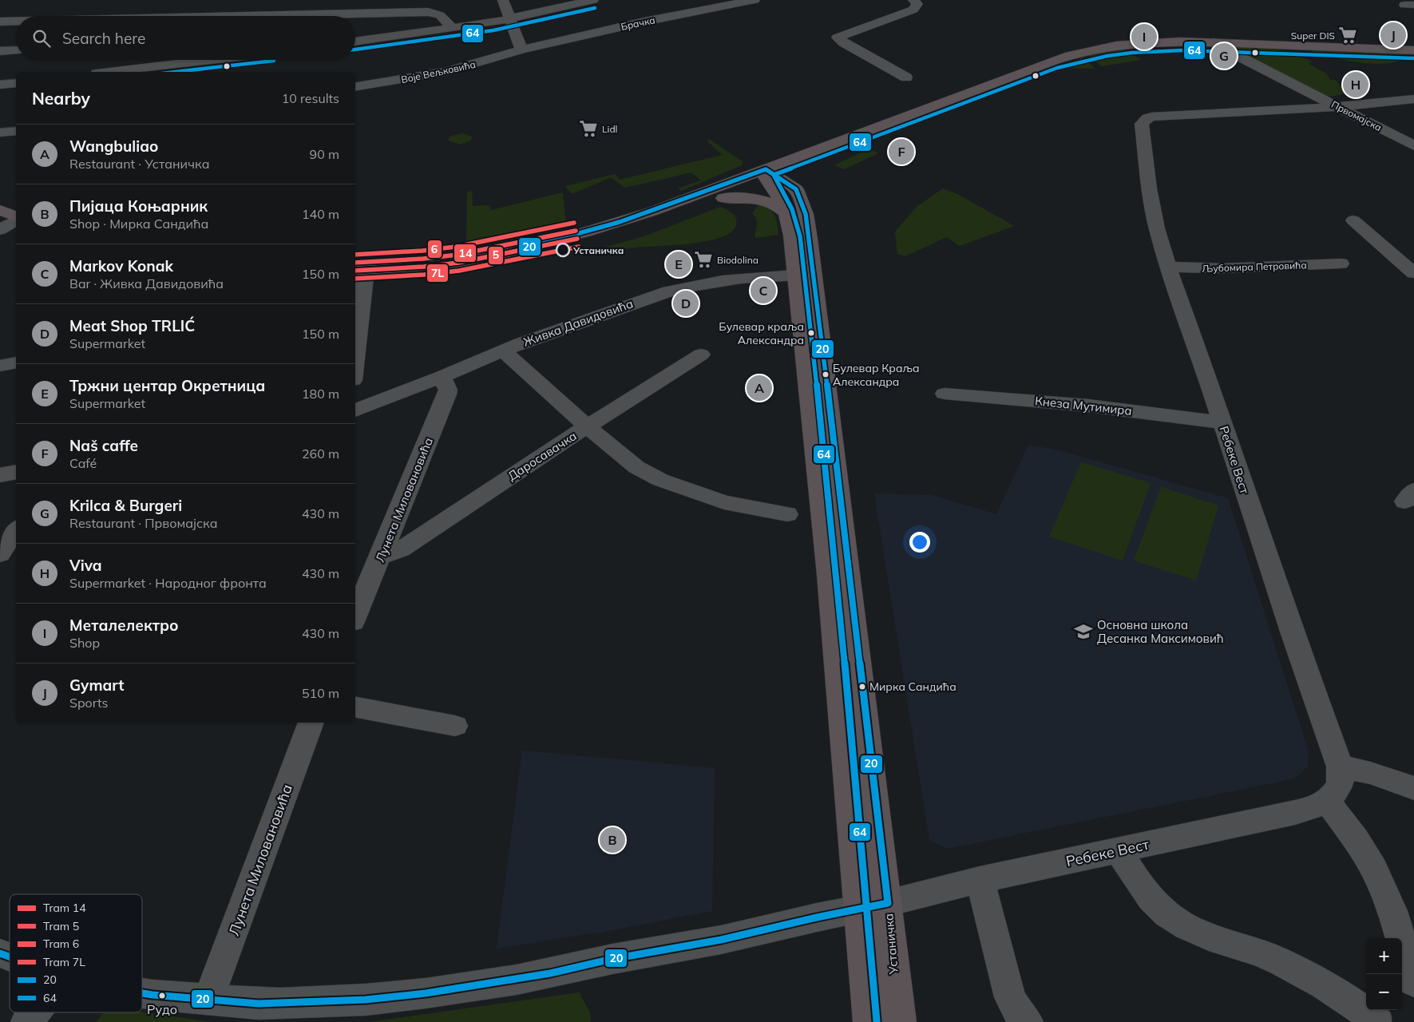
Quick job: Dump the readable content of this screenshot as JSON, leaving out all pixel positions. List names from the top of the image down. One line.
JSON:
{"streets":{"main road":["Устаничка"],"street":["Брачка","Воје Вељковића","Првомајска","Љубомира Петровића","Живка Давидовића","Кнеза Мутимира","Даросавачка","Ребеке Вест","Лунета Миловановића"]},"crossings":[["Брачка","Воје Вељковића"],["Првомајска","Ребеке Вест"],["Љубомира Петровића","Ребеке Вест"],["Живка Давидовића","Лунета Миловановића"],["Живка Давидовића","Устаничка"],["Кнеза Мутимира","Ребеке Вест"],["Даросавачка","Лунета Миловановића"],["Ребеке Вест","Устаничка"]],"places":{"supermarket":["Super DIS","Lidl","Biodolina"],"other":["Устаничка","Булевар краља Александра","Булевар Краља Александра","Мирка Сандића","Рудо"],"school or university":["Основна школа Десанка Максимовић"]},"lines":["transit line 64","transit line 20","tram line 6","tram line 14","tram line 5","tram line 7L"],"legend":["Tram 14","Tram 5","Tram 6","Tram 7L","20","64"],"page":{"search":"Search here","pins":["J","I","G","H","F","E","C","D","A","B"],"heading":["Nearby","10 results"],"list":[{"mark":"A","name":"Wangbuliao","note":"Restaurant · Устаничка","value":"90 m"},{"mark":"B","name":"Пијаца Коњарник","note":"Shop · Мирка Сандића","value":"140 m"},{"mark":"C","name":"Markov Konak","note":"Bar · Живка Давидовића","value":"150 m"},{"mark":"D","name":"Meat Shop TRLIĆ","note":"Supermarket","value":"150 m"},{"mark":"E","name":"Тржни центар Окретница","note":"Supermarket","value":"180 m"},{"mark":"F","name":"Naš caffe","note":"Café","value":"260 m"},{"mark":"G","name":"Krilca & Burgeri","note":"Restaurant · Првомајска","value":"430 m"},{"mark":"H","name":"Viva","note":"Supermarket · Народног фронта","value":"430 m"},{"mark":"I","name":"Металелектро","note":"Shop","value":"430 m"},{"mark":"J","name":"Gymart","note":"Sports","value":"510 m"}],"map_buttons":["+","−"]}}
